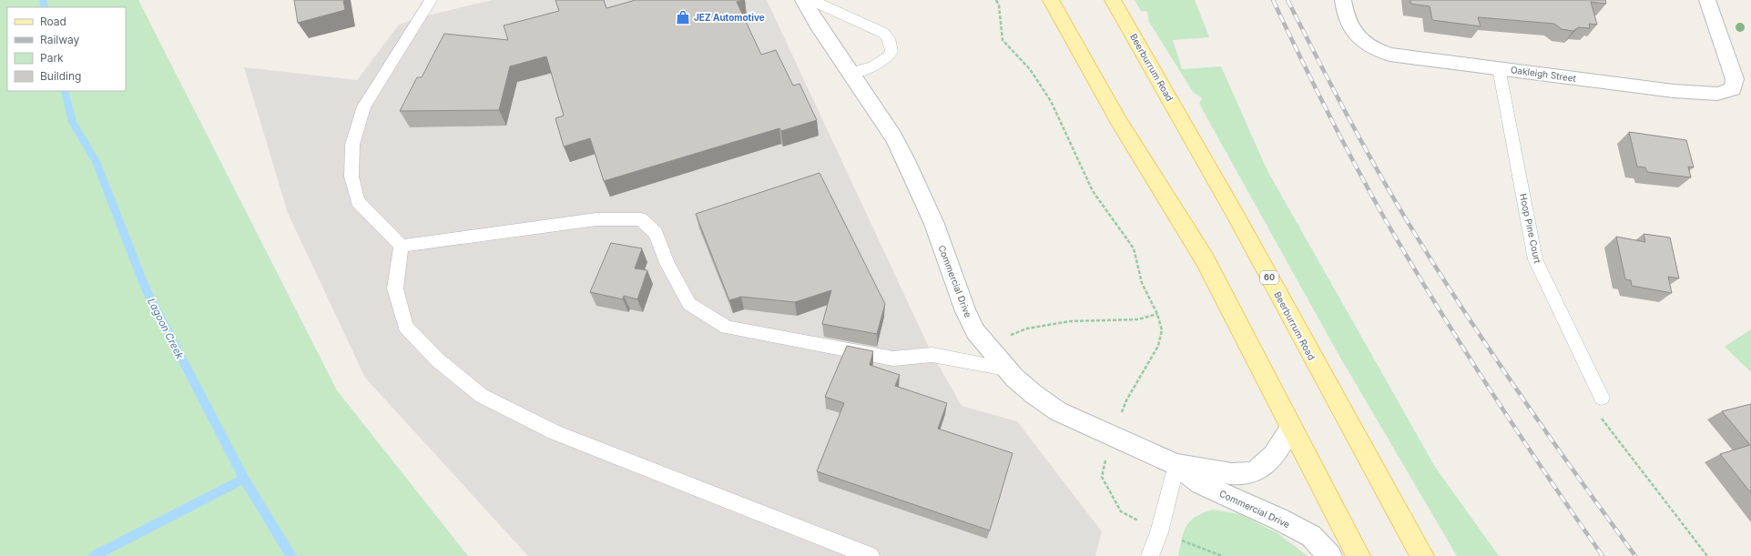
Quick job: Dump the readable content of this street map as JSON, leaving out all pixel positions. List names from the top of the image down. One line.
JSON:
{"streets":{"main road":["Beerburrum Road","60"],"street":["Oakleigh Street","Commercial Drive"],"lane":["Hoop Pine Court"]},"crossings":[["Oakleigh Street","Hoop Pine Court"]],"water":["Lagoon Creek"],"places":{"shop":["JEZ Automotive"]},"legend":["Road","Railway","Park","Building"]}
